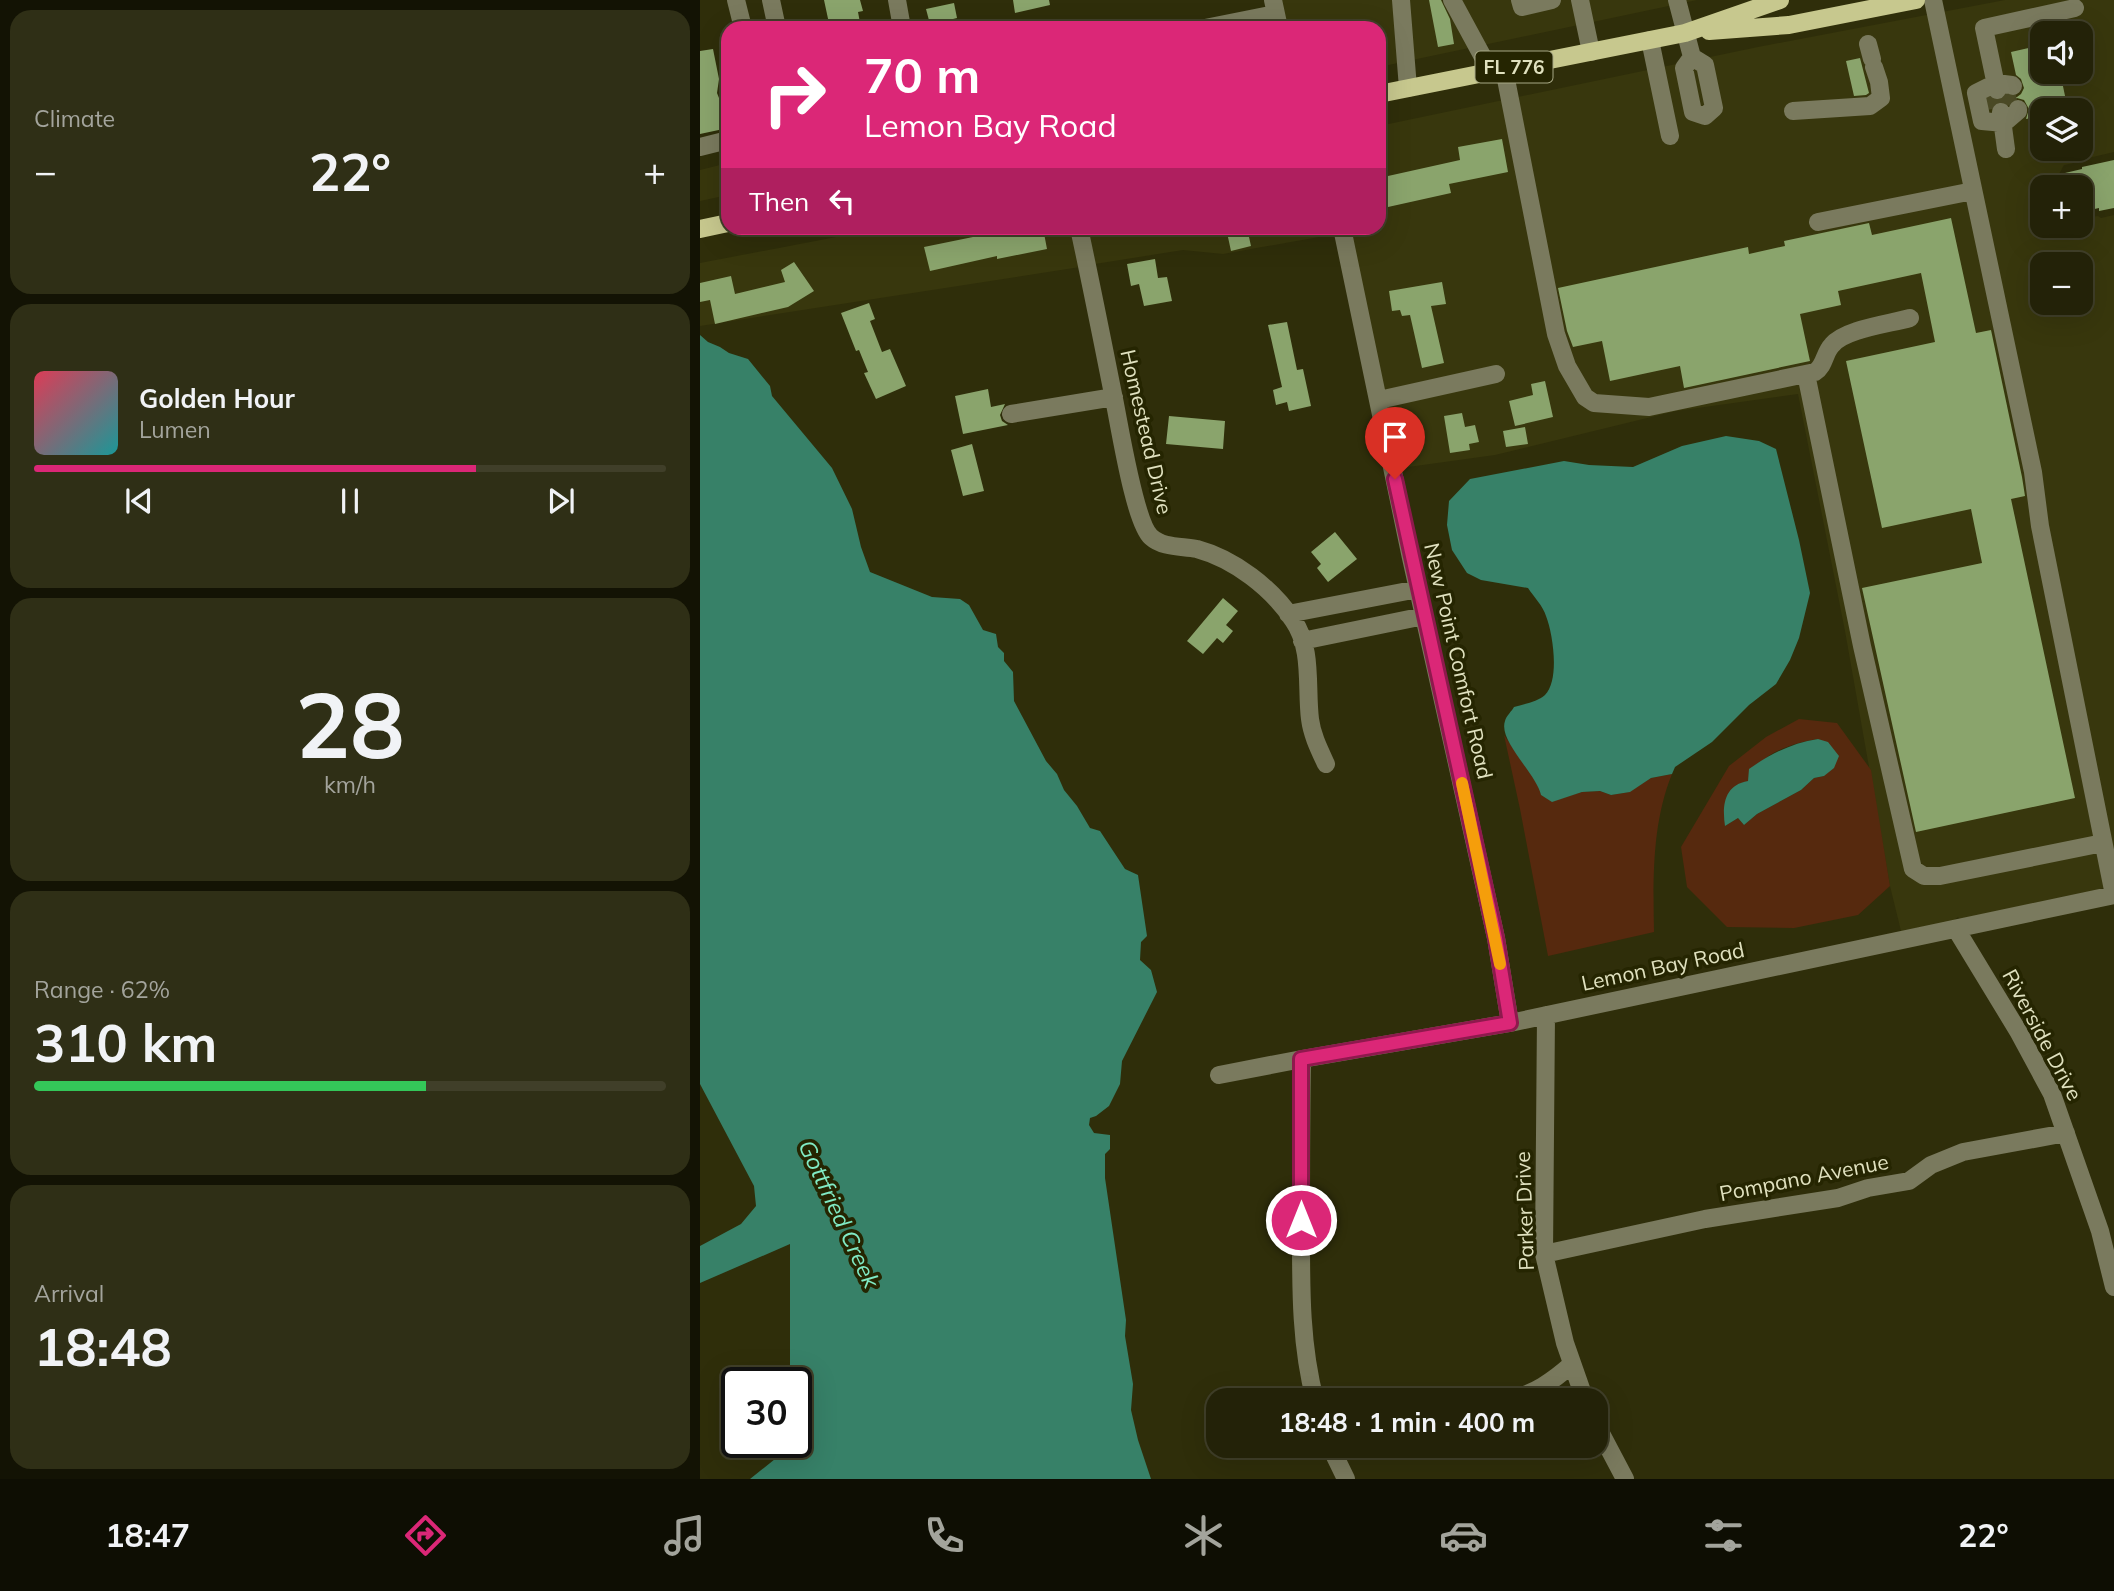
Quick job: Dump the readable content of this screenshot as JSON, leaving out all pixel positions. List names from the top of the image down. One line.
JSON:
{"streets":{"main road":["FL 776"],"street":["Homestead Drive","New Point Comfort Road","Lemon Bay Road","Riverside Drive","Pompano Avenue","Parker Drive"]},"crossings":[["New Point Comfort Road","Lemon Bay Road"],["Lemon Bay Road","Riverside Drive"],["Lemon Bay Road","Parker Drive"],["Riverside Drive","Pompano Avenue"],["Pompano Avenue","Parker Drive"]],"water":["Gottfried Creek"],"page":{"tile":["Climate",["28","km/h"],["Range · 62%","310 km"],["Arrival","18:48"]],"map_buttons":["+","−"],"turn":["70 m","Lemon Bay Road"],"heat":["−","22°","+"],"then":"Then","song":["Golden Hour","Lumen"],"limit":"30","trip":"18:48 · 1 min · 400 m","tabs":["18:47","22°"]}}
